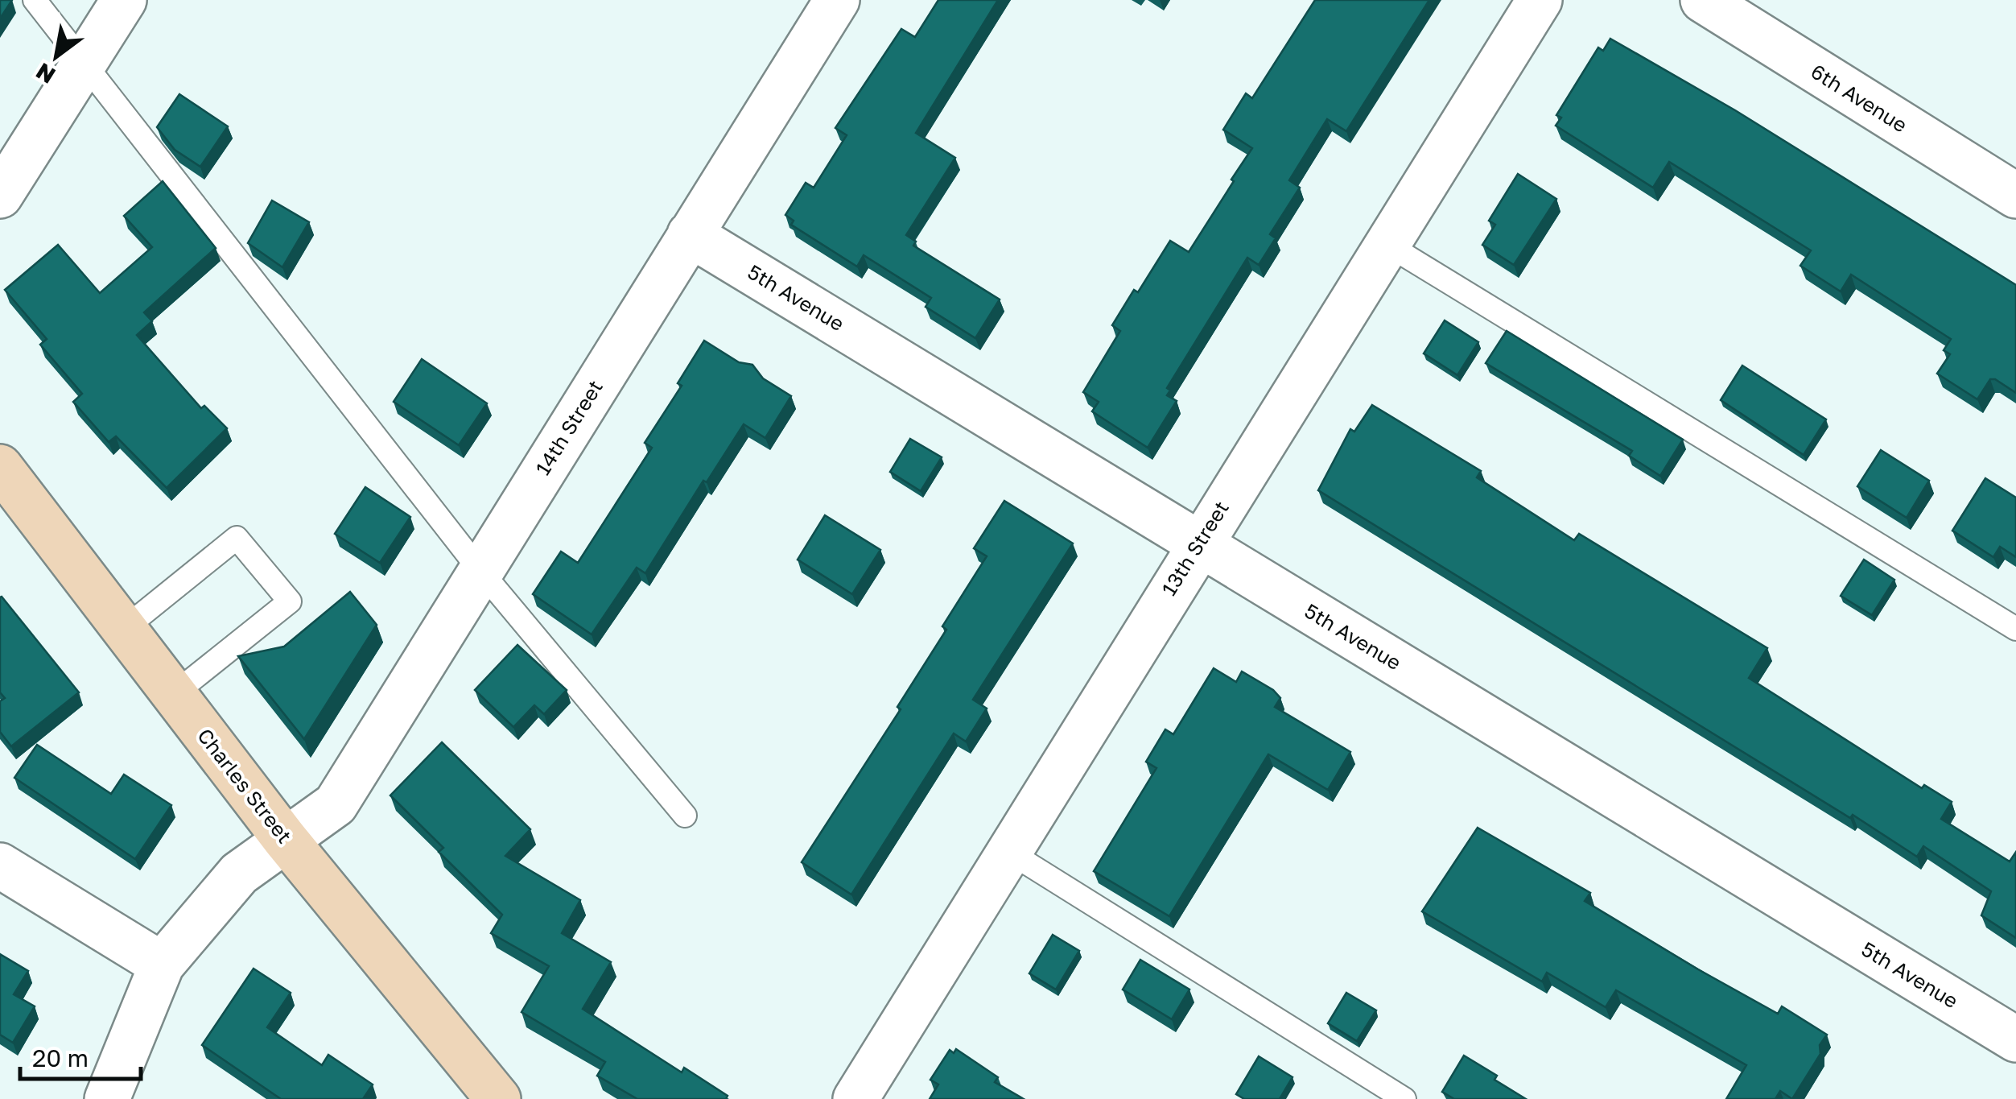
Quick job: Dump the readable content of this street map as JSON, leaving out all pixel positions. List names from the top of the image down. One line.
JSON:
{"streets":{"main road":["Charles Street"],"street":["6th Avenue","5th Avenue","14th Street","13th Street"]},"crossings":[["5th Avenue","14th Street"],["5th Avenue","13th Street"],["14th Street","Charles Street"]],"scale_bar":"20 m","north":"bottom left"}
